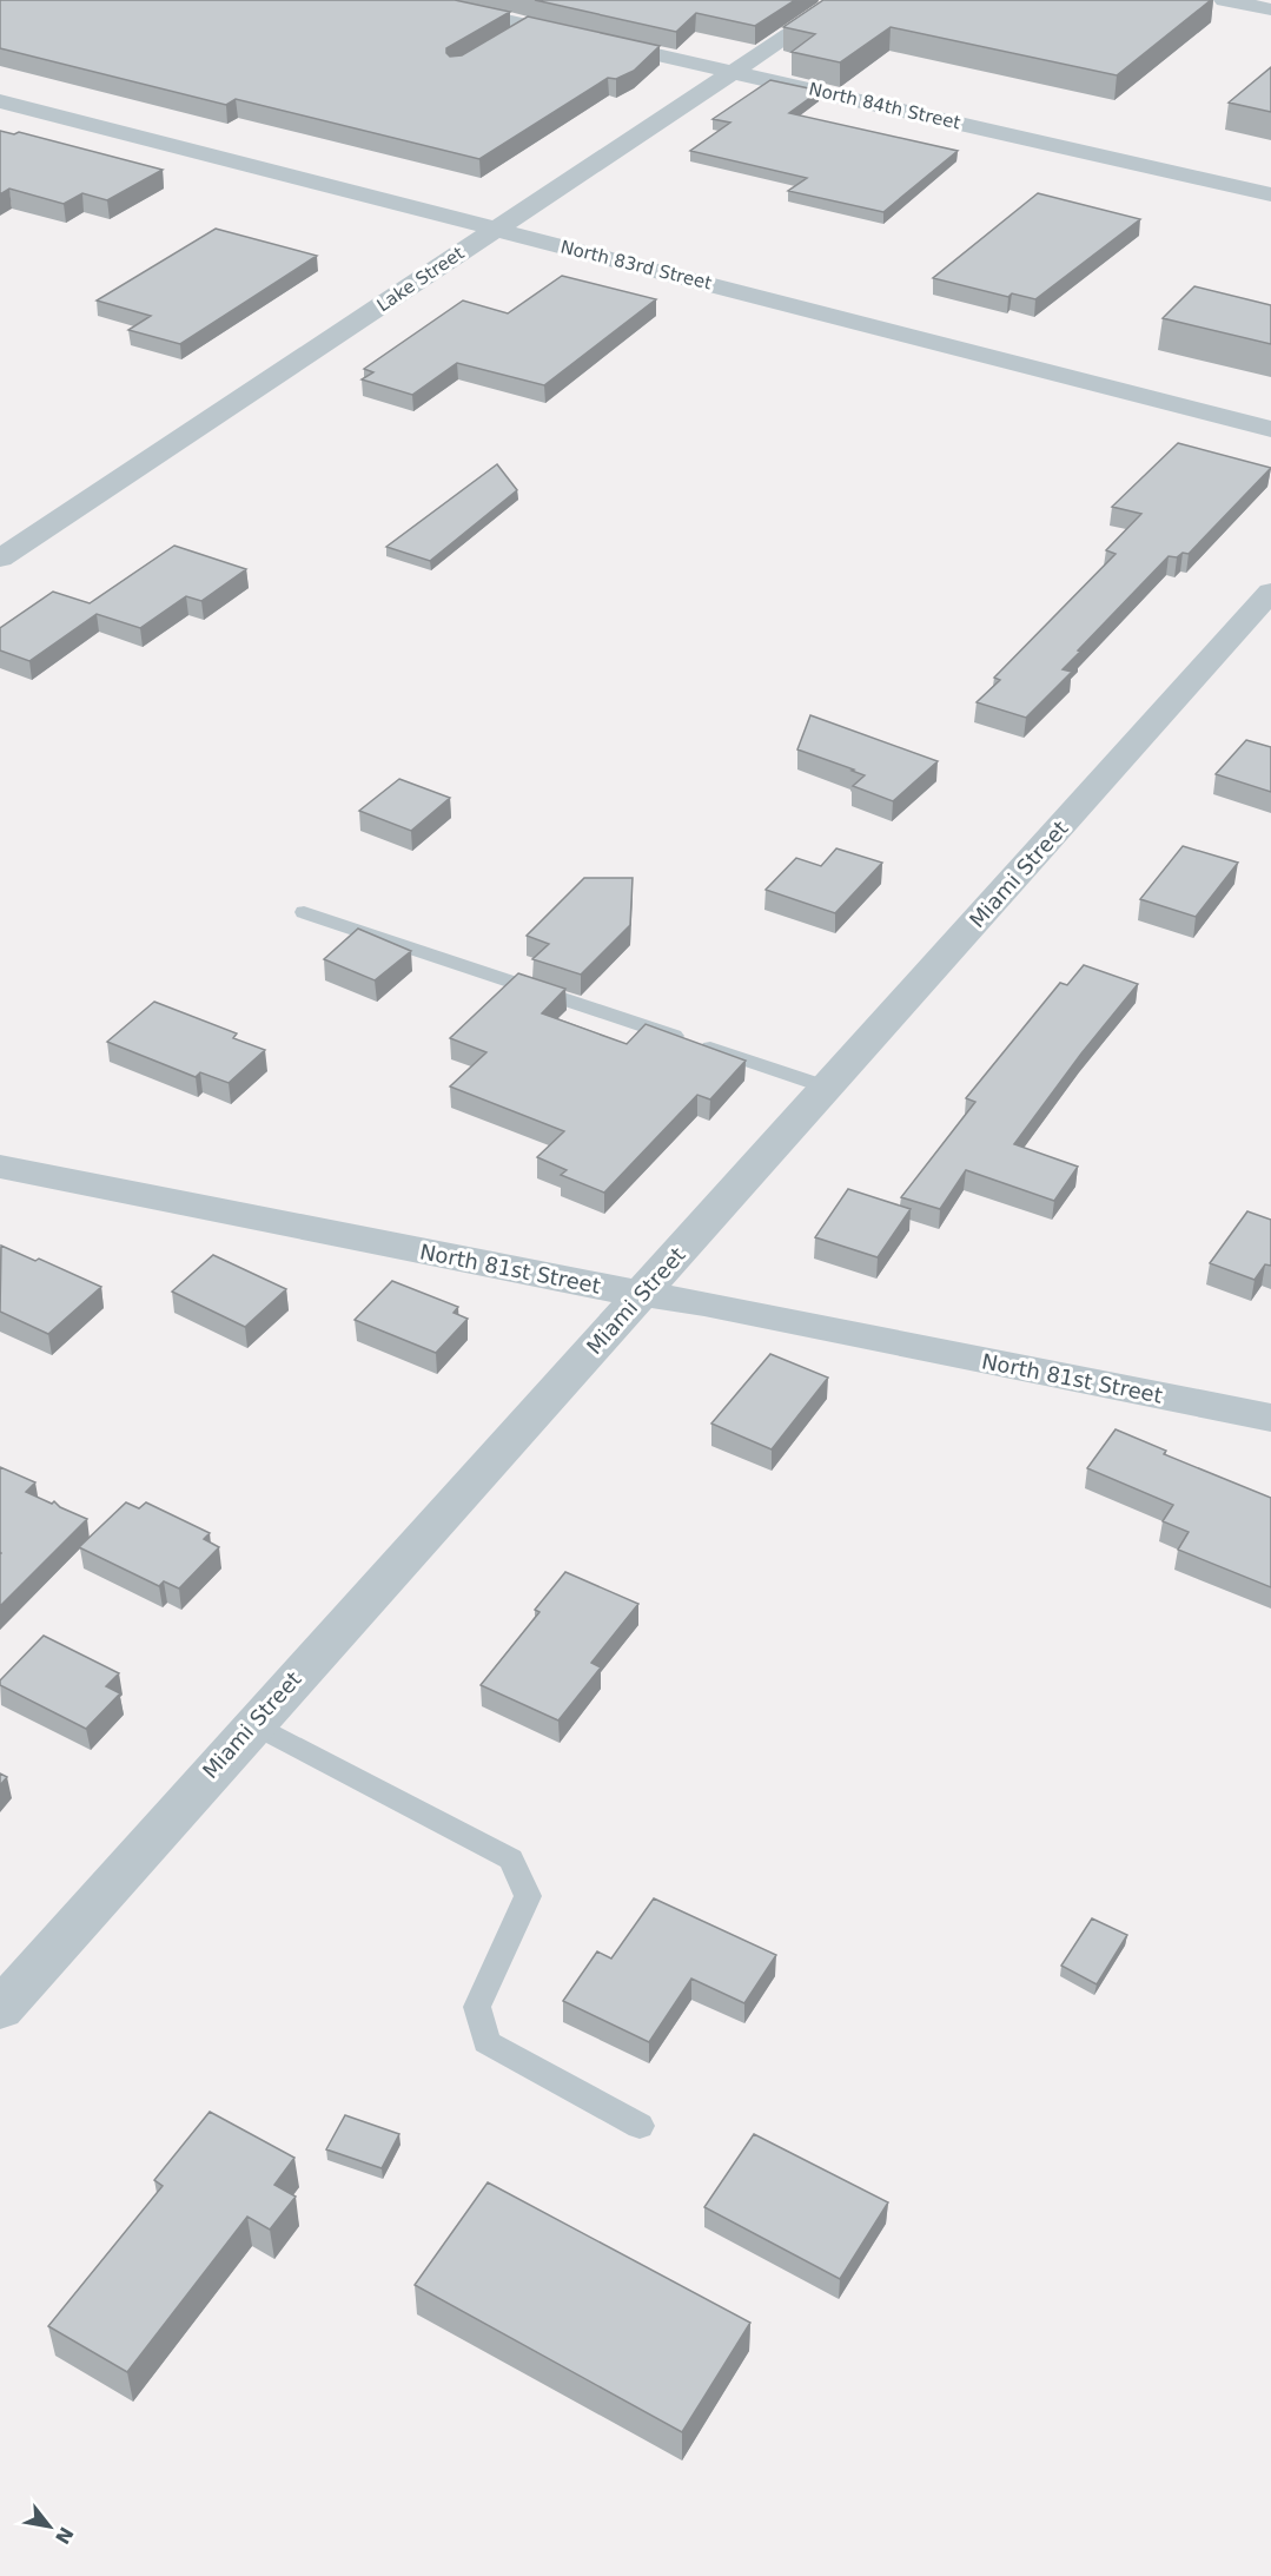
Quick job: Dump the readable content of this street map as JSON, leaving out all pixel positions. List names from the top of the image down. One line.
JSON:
{"streets":{"street":["North 84th Street","North 83rd Street","Lake Street","Miami Street","North 81st Street"]},"crossings":[["North 84th Street","Lake Street"],["North 83rd Street","Lake Street"],["Miami Street","North 81st Street"]],"north":"bottom right"}
